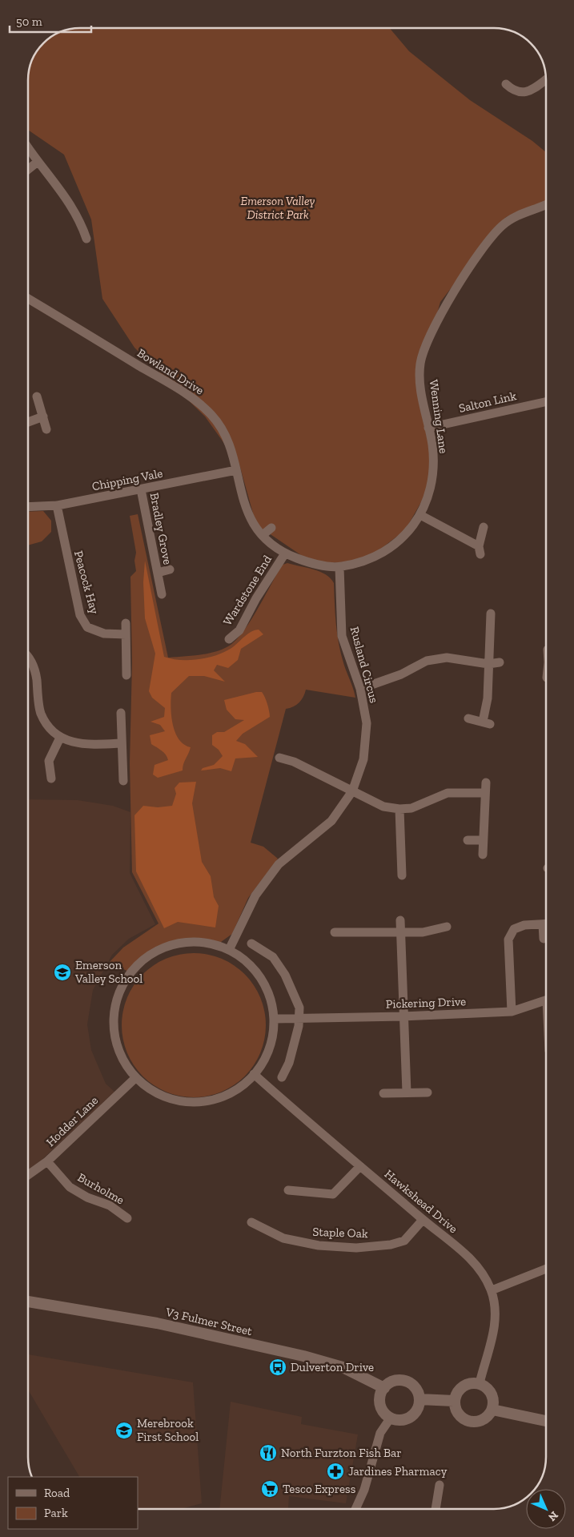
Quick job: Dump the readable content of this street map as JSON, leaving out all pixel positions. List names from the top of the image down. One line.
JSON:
{"streets":{"street":["Bowland Drive","Salton Link","Wenning Lane","Chipping Vale","Bradley Grove","Peacock Hay","Wardstone End","Rusland Circus","Pickering Drive","Hodder Lane","Burholme","Hawkshead Drive","Staple Oak","V3 Fulmer Street"]},"crossings":[["Bowland Drive","Wenning Lane"],["Bowland Drive","Chipping Vale"],["Bowland Drive","Wardstone End"],["Bowland Drive","Rusland Circus"],["Salton Link","Wenning Lane"],["Wenning Lane","Rusland Circus"],["Chipping Vale","Bradley Grove"],["Chipping Vale","Peacock Hay"],["Hodder Lane","Burholme"],["Hawkshead Drive","Staple Oak"]],"parks":["Emerson Valley District Park"],"places":{"school or university":["Emerson Valley School","Merebrook First School"],"bus stop":["Dulverton Drive"],"restaurant":["North Furzton Fish Bar"],"pharmacy":["Jardines Pharmacy"],"supermarket":["Tesco Express"]},"legend":["Road","Park"],"scale_bar":"50 m","north":"bottom right"}
